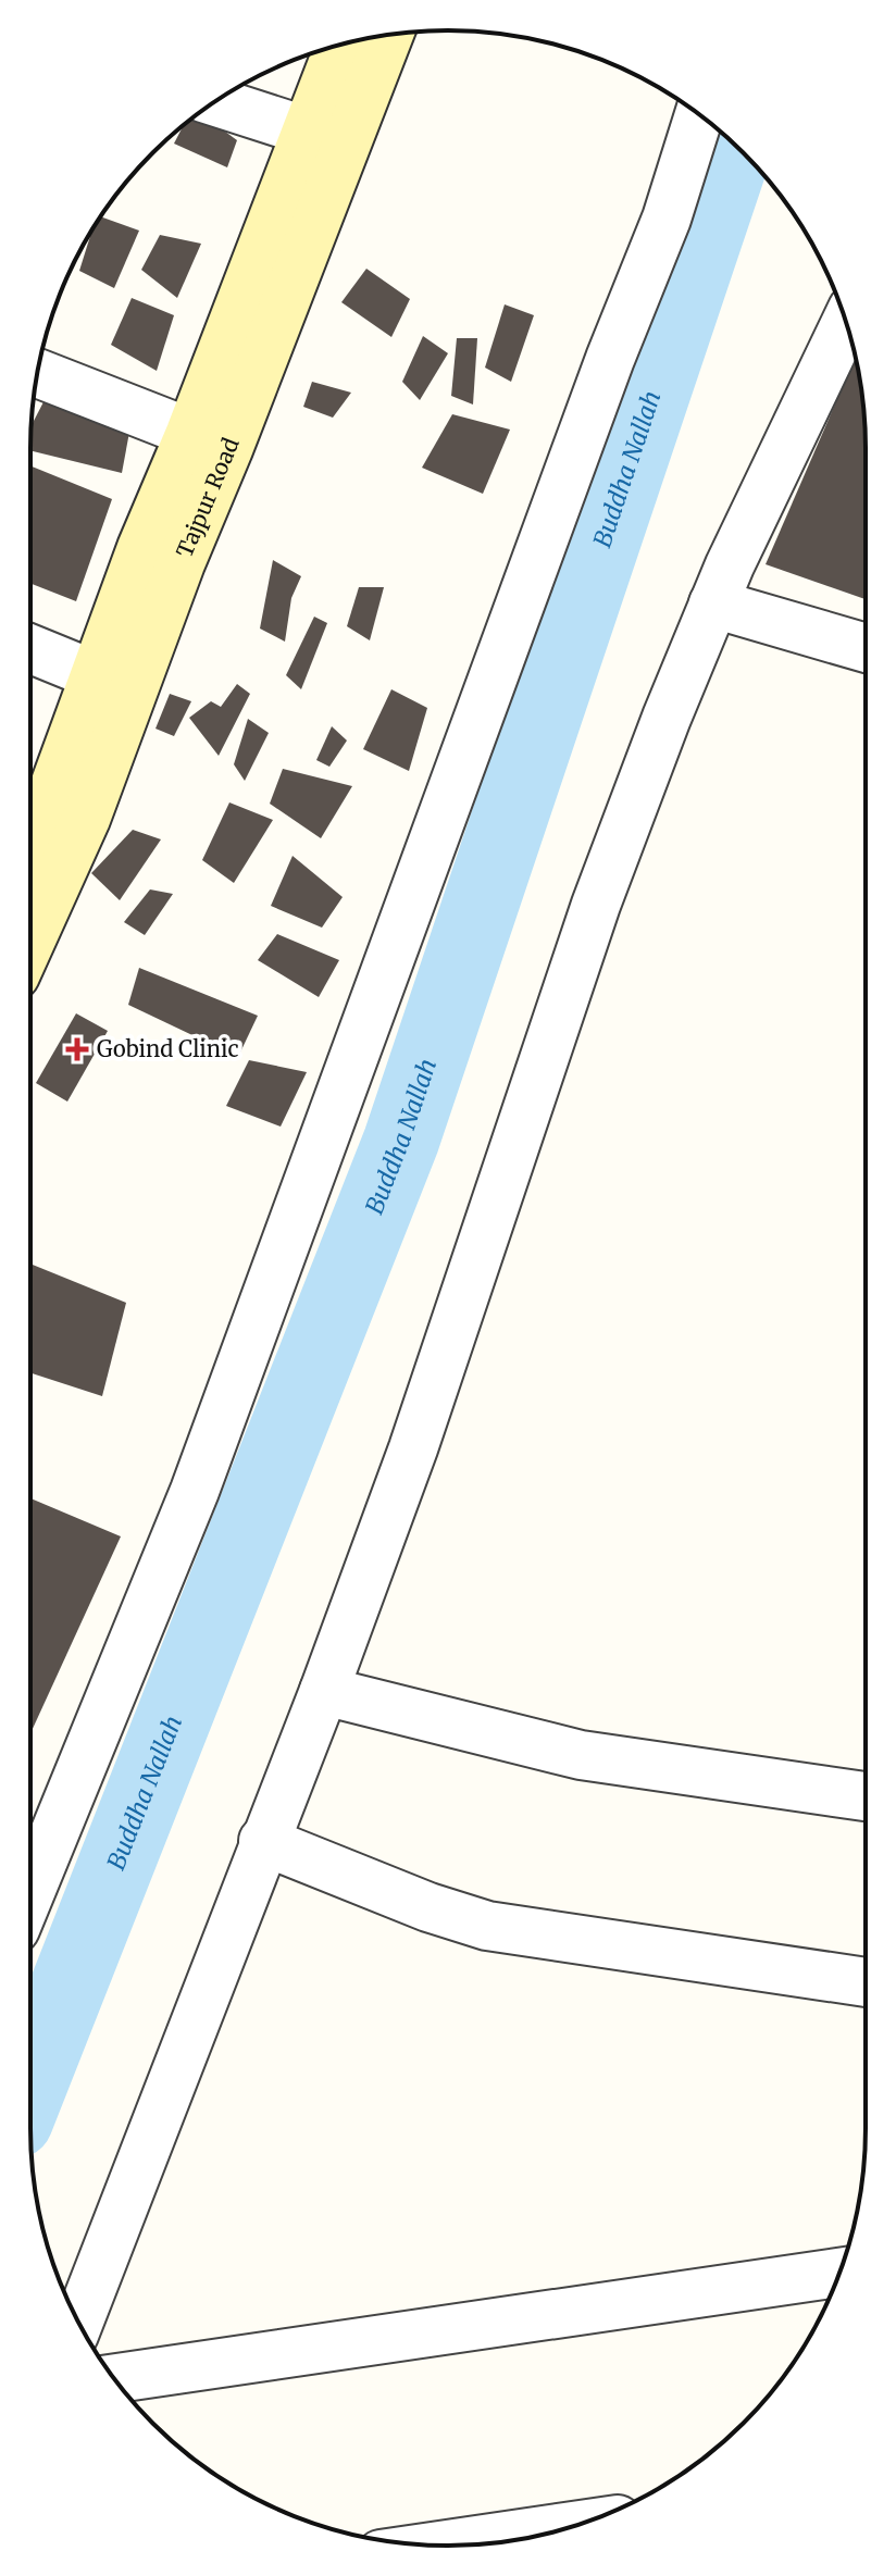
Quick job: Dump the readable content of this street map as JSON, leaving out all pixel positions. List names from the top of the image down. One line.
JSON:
{"streets":{"main road":["Tajpur Road"]},"water":["Buddha Nallah"],"places":{"health":["Gobind Clinic"]}}
